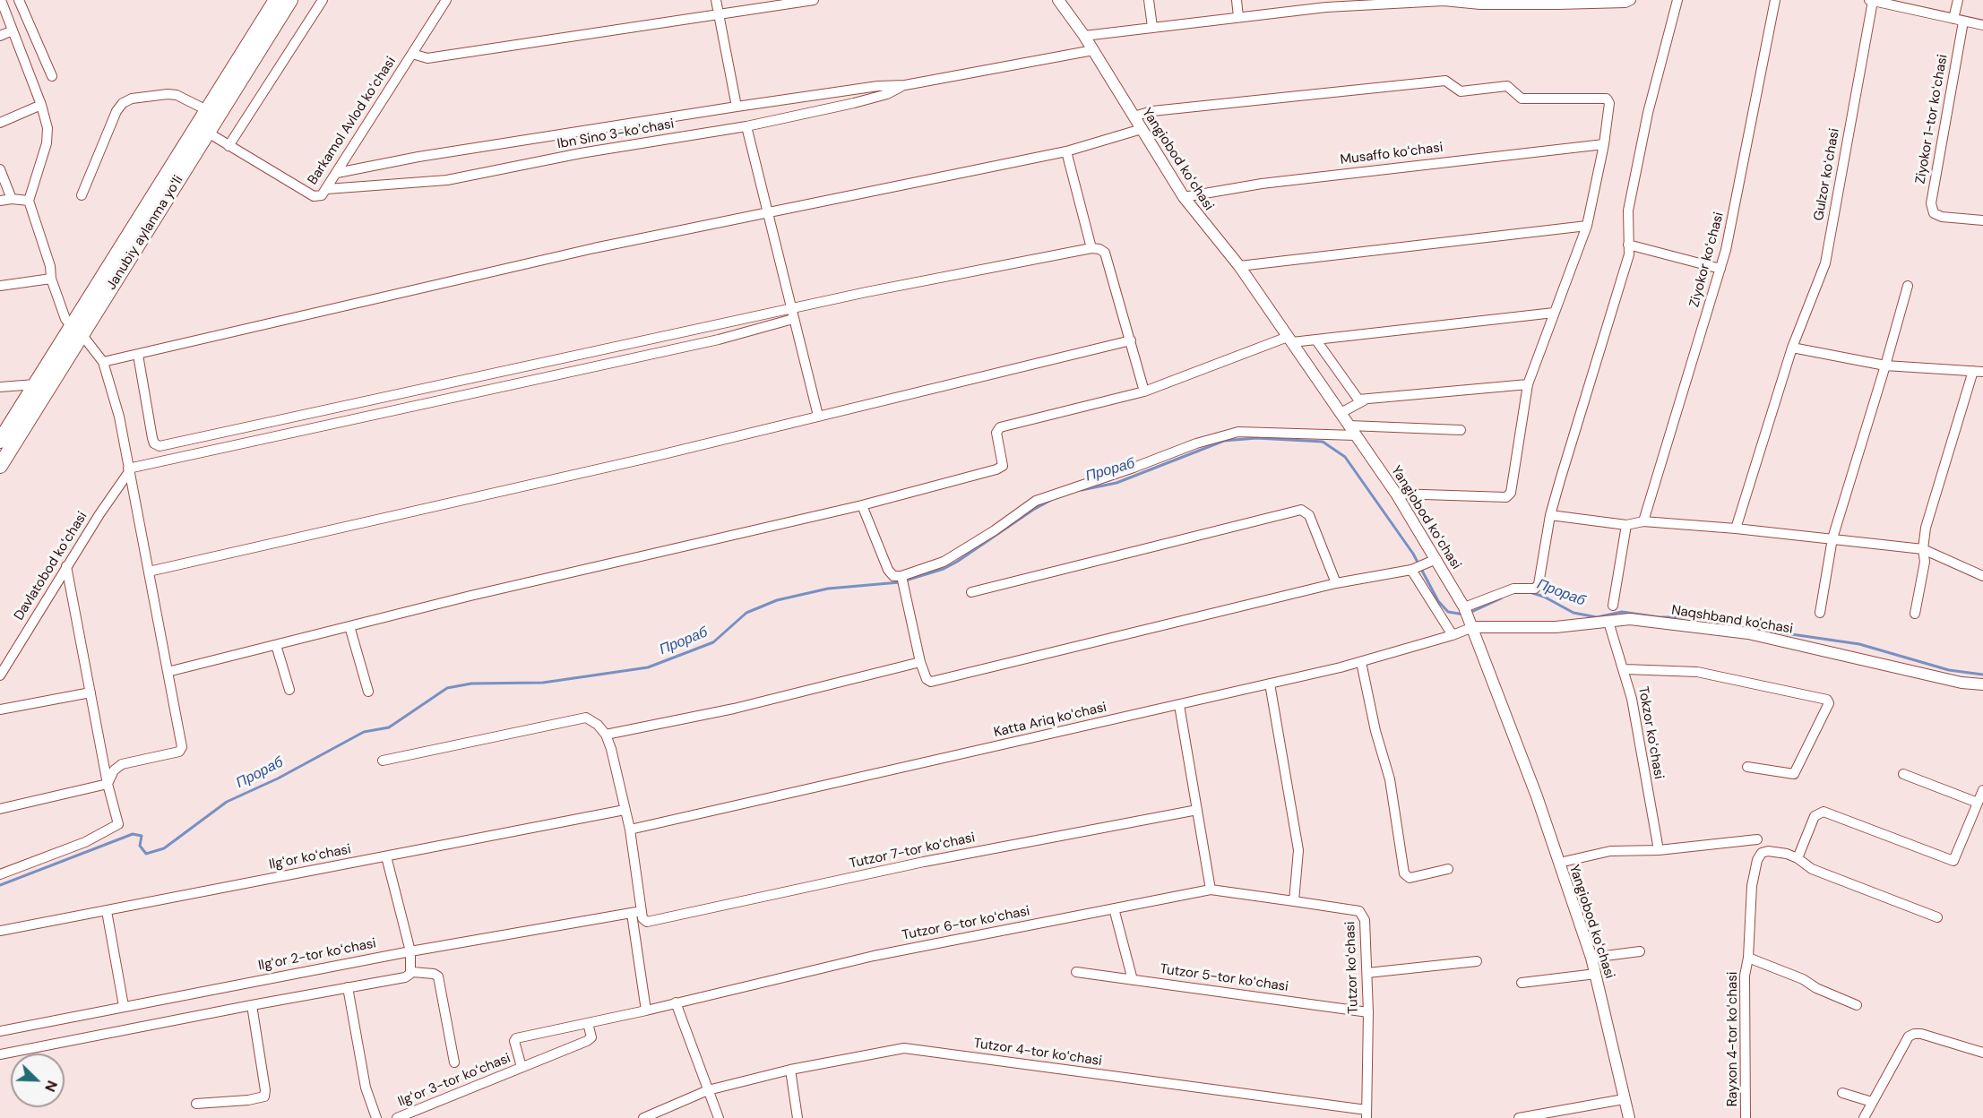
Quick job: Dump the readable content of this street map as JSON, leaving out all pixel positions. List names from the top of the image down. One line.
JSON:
{"streets":{"highway":["Janubiy aylanma yoʻli"],"street":["Ziyokor 1-tor koʻchasi","Barkamol Avlod koʻchasi","Ibn Sino 3-koʼchasi","Musaffo koʻchasi","Yangiobod koʻchasi","Gulzor koʻchasi","Ziyokor koʻchasi","Davlatobod koʻchasi","Naqshband ko'chasi","Katta Ariq koʻchasi","Tokzor koʻchasi","Tutzor 7-tor koʻchasi","Ilgʻor koʻchasi","Tutzor 6-tor koʻchasi","Ilgʻor 2-tor koʻchasi","Tutzor koʻchasi","Tutzor 5-tor koʻchasi","Rayxon 4-tor koʻchasi","Tutzor 4-tor koʻchasi","Ilgʻor 3-tor koʻchasi"]},"crossings":[["Barkamol Avlod koʻchasi","Ibn Sino 3-koʼchasi"],["Barkamol Avlod koʻchasi","Janubiy aylanma yoʻli"],["Ibn Sino 3-koʼchasi","Yangiobod koʻchasi"],["Musaffo koʻchasi","Yangiobod koʻchasi"],["Yangiobod koʻchasi","Naqshband ko'chasi"],["Yangiobod koʻchasi","Katta Ariq koʻchasi"],["Naqshband ko'chasi","Katta Ariq koʻchasi"],["Naqshband ko'chasi","Tokzor koʻchasi"],["Tutzor 7-tor koʻchasi","Ilgʻor 2-tor koʻchasi"],["Tutzor 6-tor koʻchasi","Tutzor koʻchasi"],["Tutzor 6-tor koʻchasi","Ilgʻor 3-tor koʻchasi"],["Tutzor koʻchasi","Tutzor 5-tor koʻchasi"],["Tutzor koʻchasi","Tutzor 4-tor koʻchasi"]],"water":["Прораб"],"north":"bottom right"}
